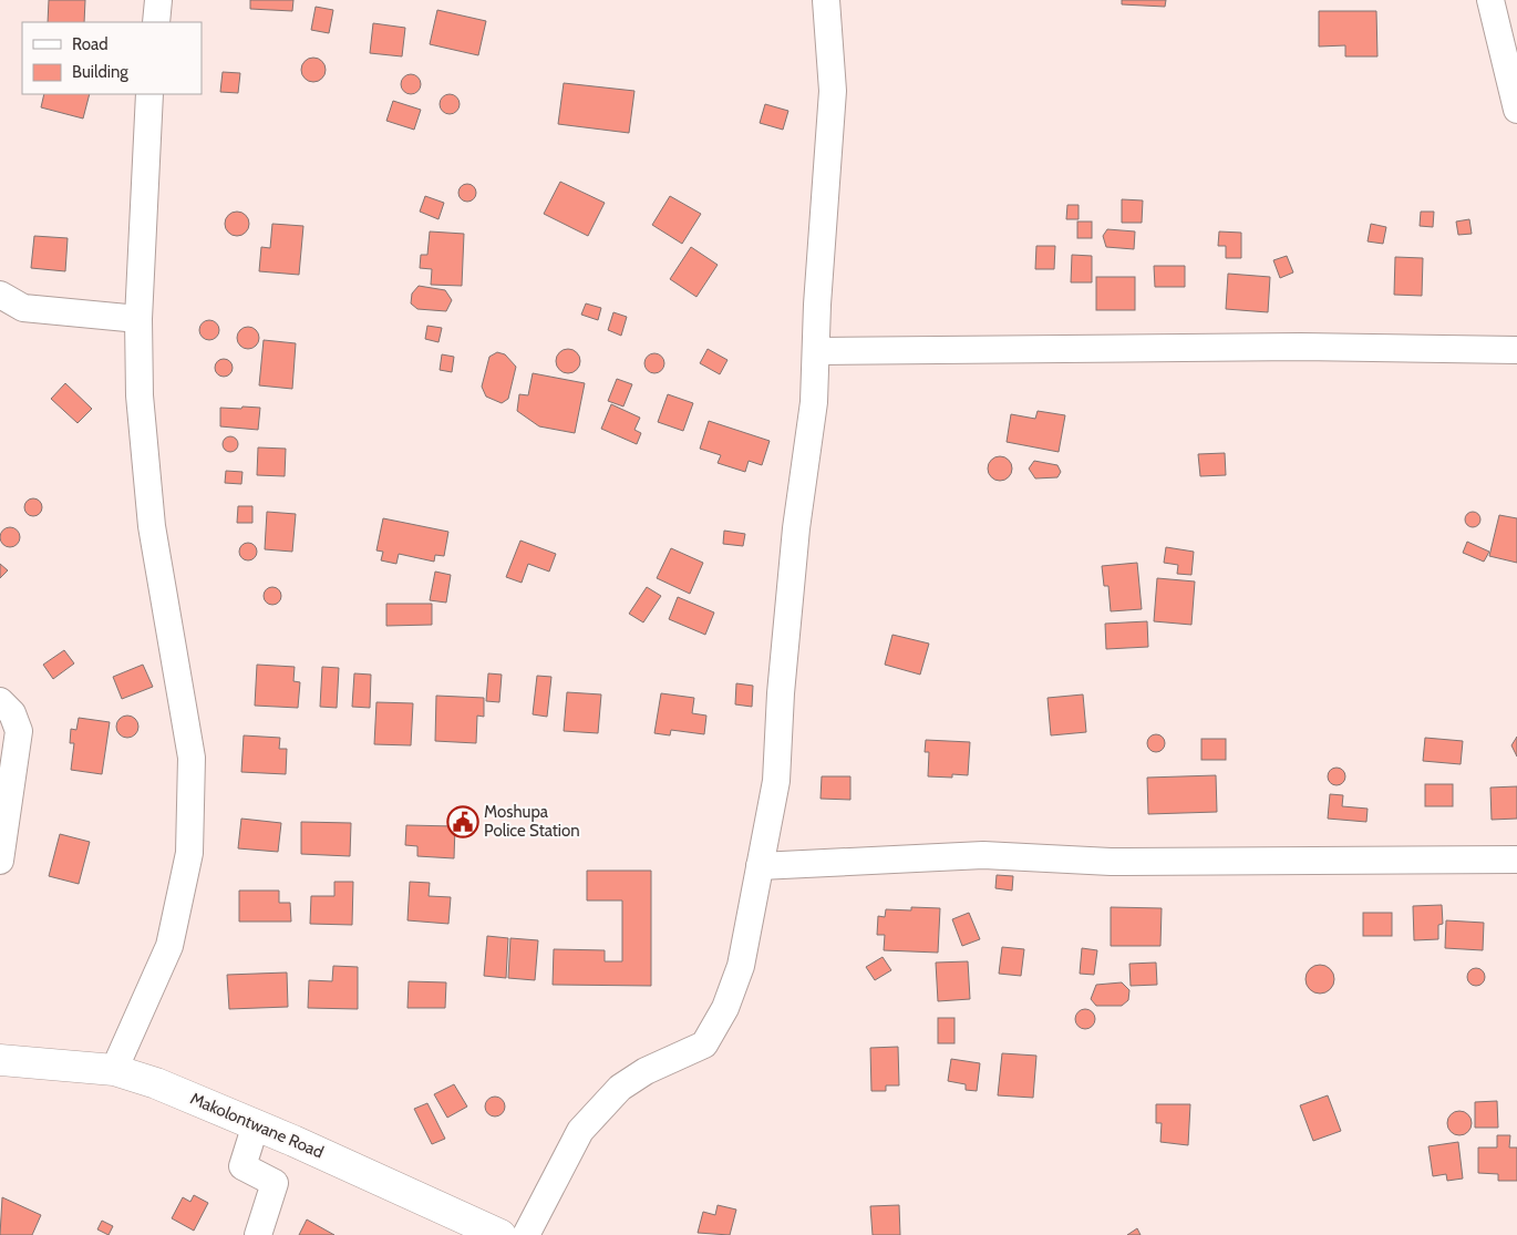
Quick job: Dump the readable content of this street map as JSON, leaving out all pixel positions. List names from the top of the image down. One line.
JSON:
{"streets":{"main road":["Makolontwane Road"]},"places":{"public building":["Moshupa Police Station"]},"legend":["Road","Building"]}
